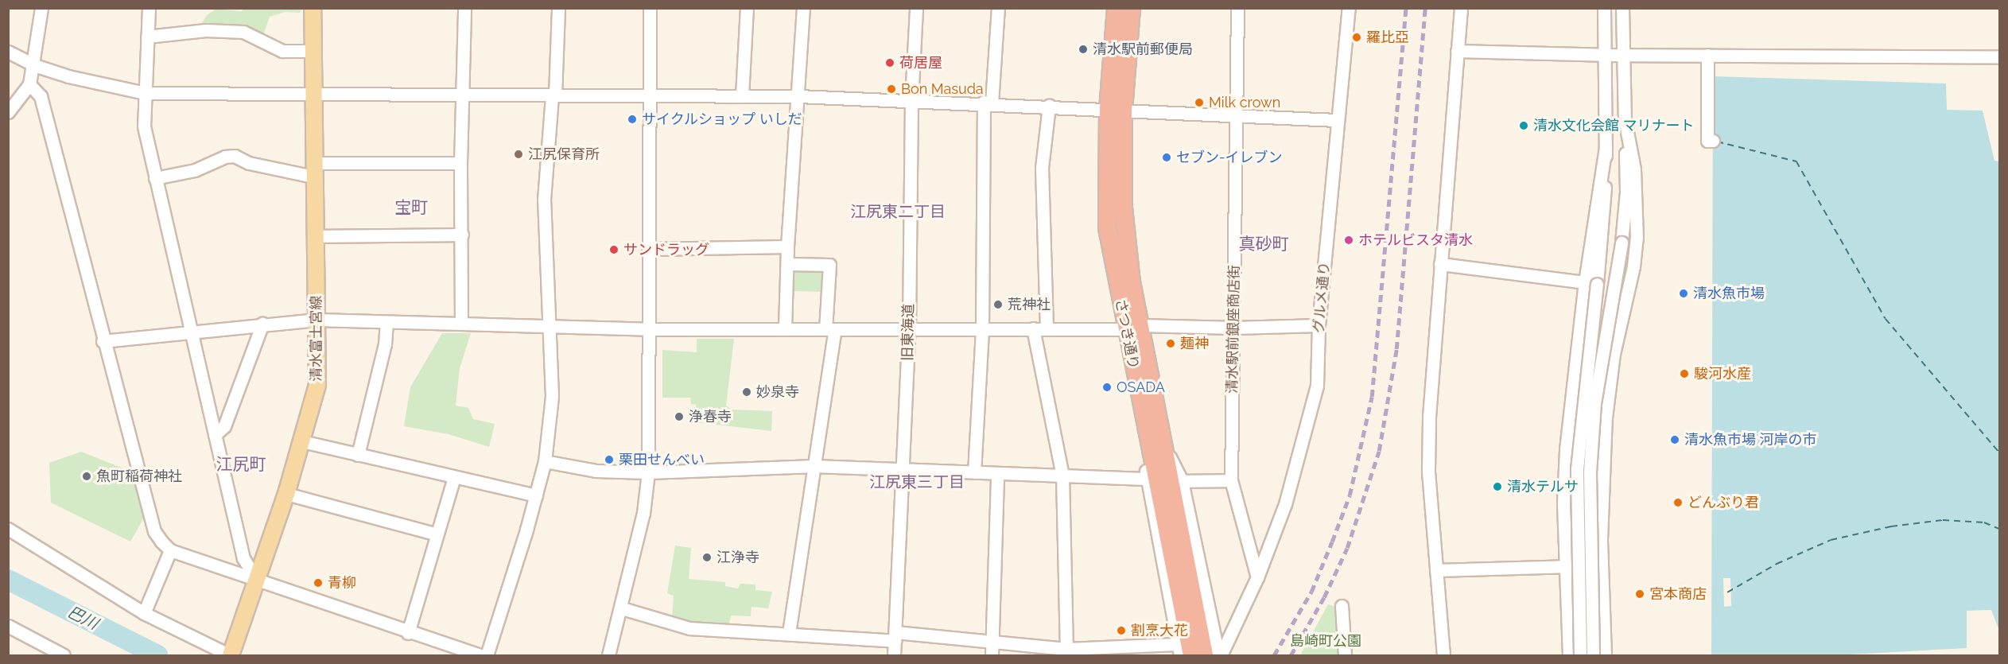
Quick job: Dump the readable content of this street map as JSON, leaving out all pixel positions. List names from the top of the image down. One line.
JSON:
{"streets":{"highway":["さつき通り"],"main road":["清水富士宮線"],"street":["グルメ通り","清水駅前銀座商店街","旧東海道"]},"crossings":[["グルメ通り","清水駅前銀座商店街"]],"districts":["宝町","江尻東二丁目","真砂町","江尻町","江尻東三丁目"],"water":["巴川"],"parks":["島崎町公園"],"places":["羅比亞","清水駅前郵便局","荷居屋","Bon Masuda","Milk crown","サイクルショップ いしだ","清水文化会館 マリナート","江尻保育所","セブン-イレブン","ホテルビスタ清水","サンドラッグ","清水魚市場","荒神社","麺神","駿河水産","OSADA","妙泉寺","浄春寺","清水魚市場 河岸の市","栗田せんべい","魚町稲荷神社","清水テルサ","どんぶり君","江浄寺","青柳","宮本商店","割烹大花"]}
